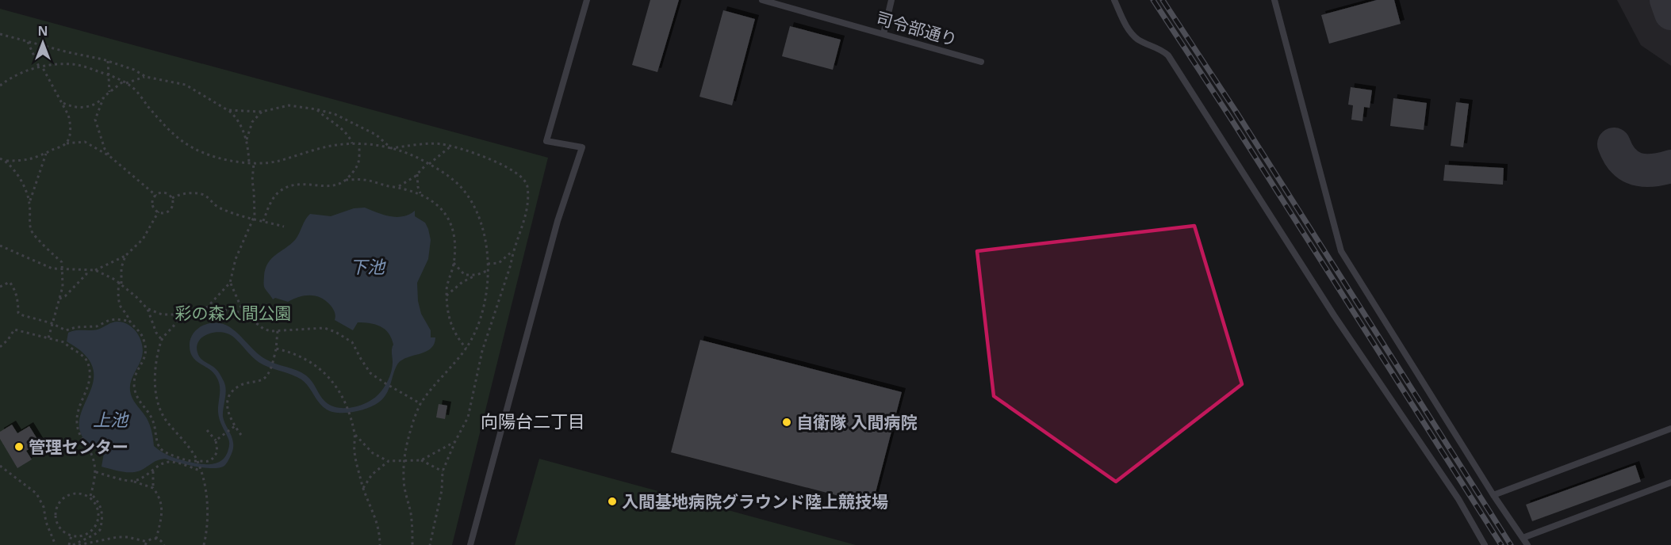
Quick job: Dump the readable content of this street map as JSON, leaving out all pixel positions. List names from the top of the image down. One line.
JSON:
{"streets":{"lane":["司令部通り"]},"districts":["向陽台二丁目"],"water":["下池","上池"],"parks":["彩の森入間公園"],"places":["自衛隊 入間病院","管理センター","入間基地病院グラウンド陸上競技場"],"north":"top"}
